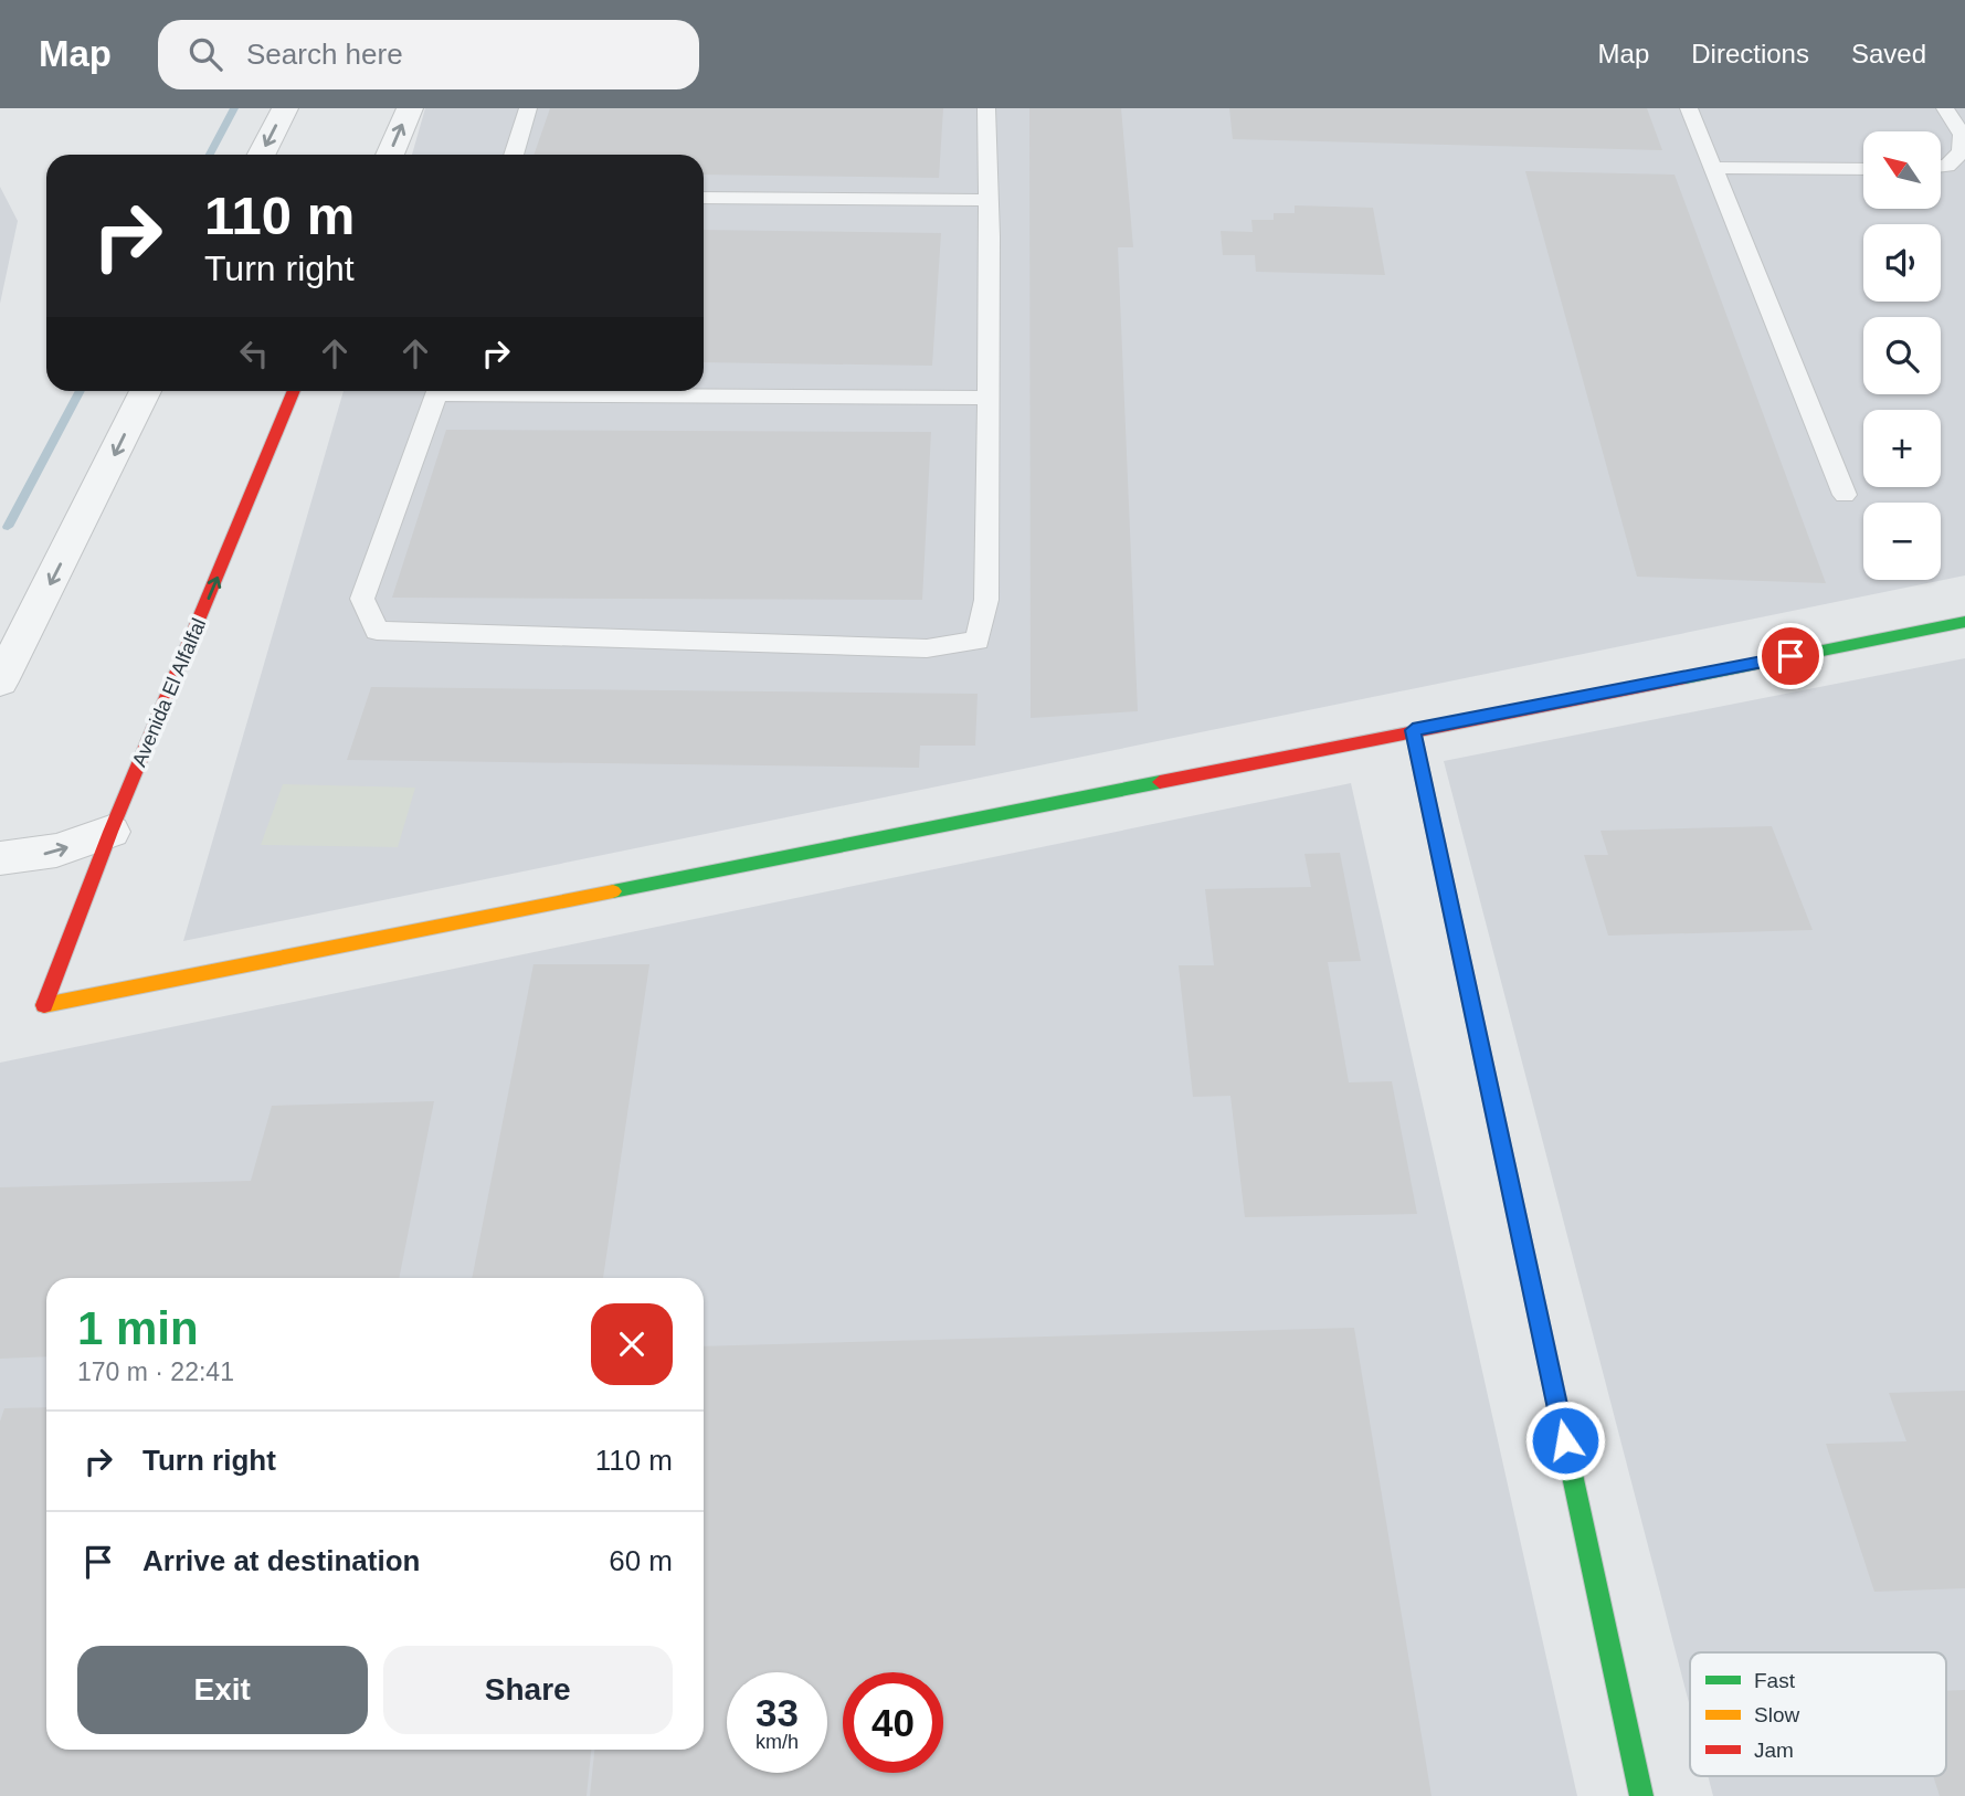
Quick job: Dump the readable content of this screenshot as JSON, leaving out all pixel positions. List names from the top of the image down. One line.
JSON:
{"streets":{"street":["Avenida El Alfalfal"]},"legend":["Fast","Slow","Jam"],"north":"top left","page":{"header":"Map","search":"Search here","nav":["Map","Directions","Saved"],"map_buttons":["+","−"],"turn":["110 m","Turn right"],"heading":["1 min","170 m · 22:41"],"list":[{"name":"Turn right","value":"110 m"},{"name":"Arrive at destination","value":"60 m"}],"buttons":["Exit","Share"],"speed":"33 km/h","limit":"40"}}
